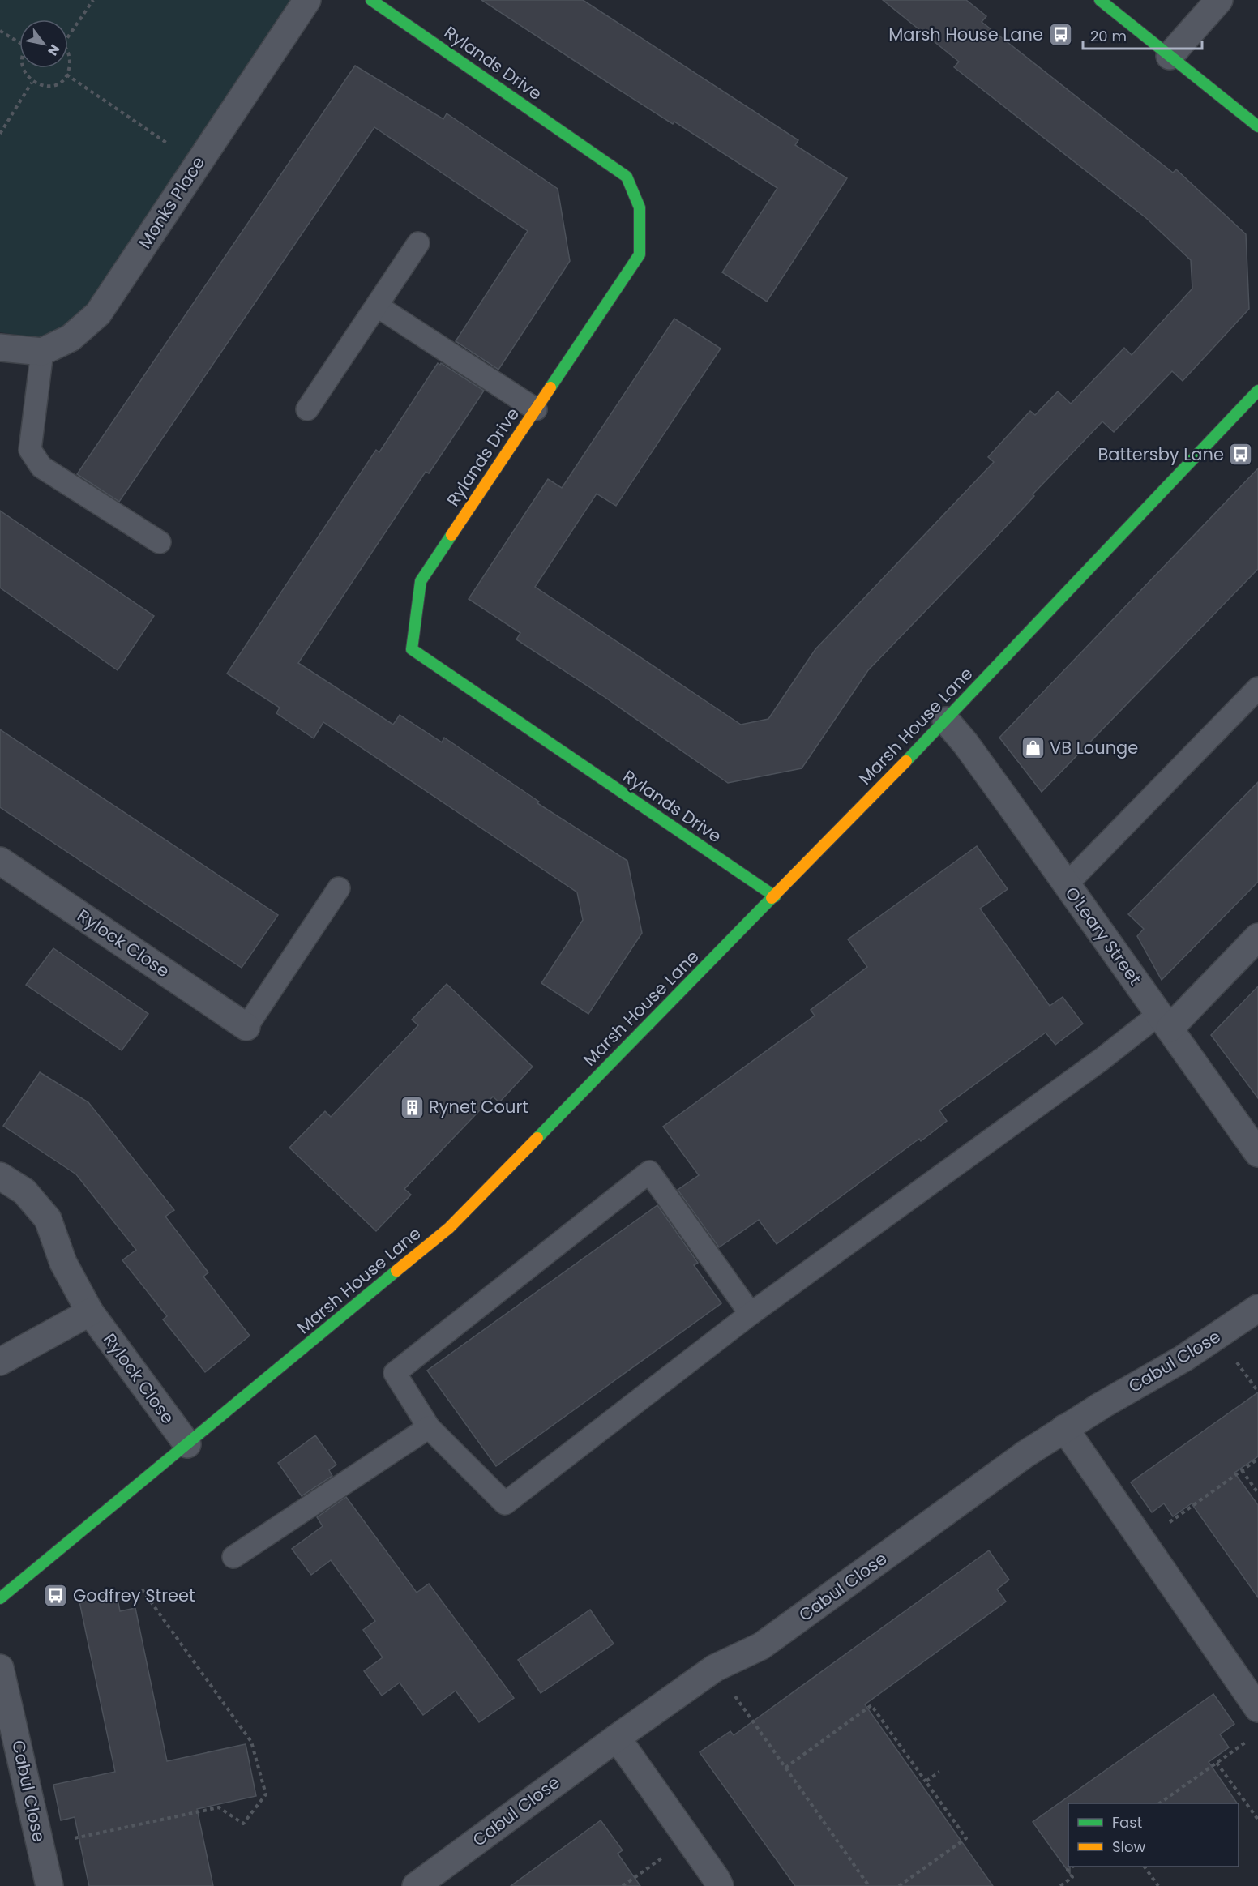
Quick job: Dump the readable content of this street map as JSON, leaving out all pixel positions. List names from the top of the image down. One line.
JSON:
{"streets":{"street":["Rylands Drive","Monks Place","Marsh House Lane","O'Leary Street","Rylock Close","Cabul Close"]},"crossings":[["Rylands Drive","Marsh House Lane"],["Marsh House Lane","O'Leary Street"],["Marsh House Lane","Rylock Close"]],"places":{"bus stop":["Marsh House Lane","Battersby Lane","Godfrey Street"],"shop":["VB Lounge"],"building":["Rynet Court"]},"legend":["Fast","Slow"],"scale_bar":"20 m","north":"bottom right"}
